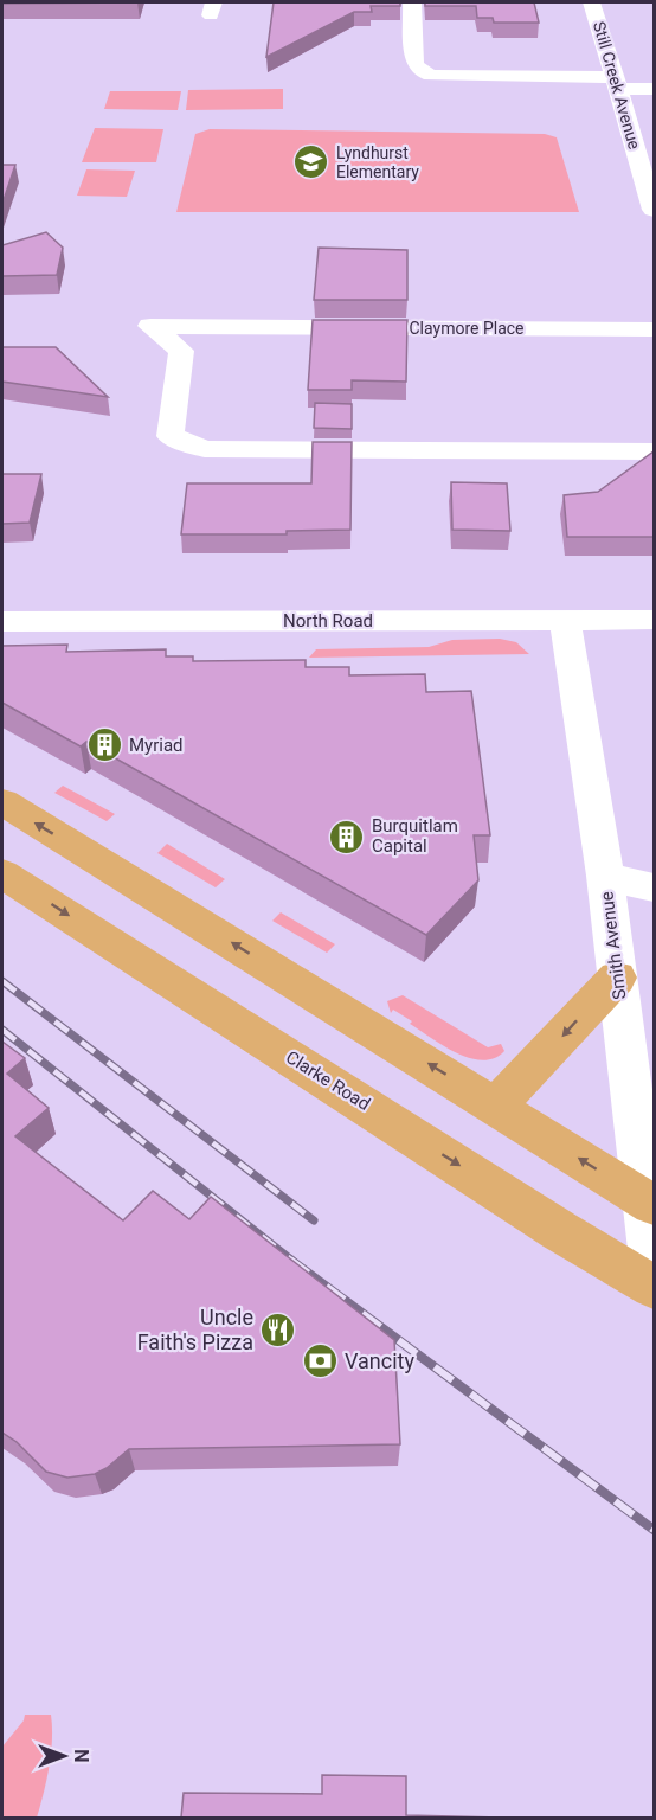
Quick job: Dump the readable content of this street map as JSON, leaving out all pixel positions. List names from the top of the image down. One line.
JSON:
{"streets":{"main road":["Clarke Road"],"street":["Still Creek Avenue","Claymore Place","North Road","Smith Avenue"]},"crossings":[["North Road","Smith Avenue"]],"places":{"school or university":["Lyndhurst Elementary"],"building":["Myriad","Burquitlam Capital"],"restaurant":["Uncle Faith's Pizza"],"bank":["Vancity"]},"north":"right"}
